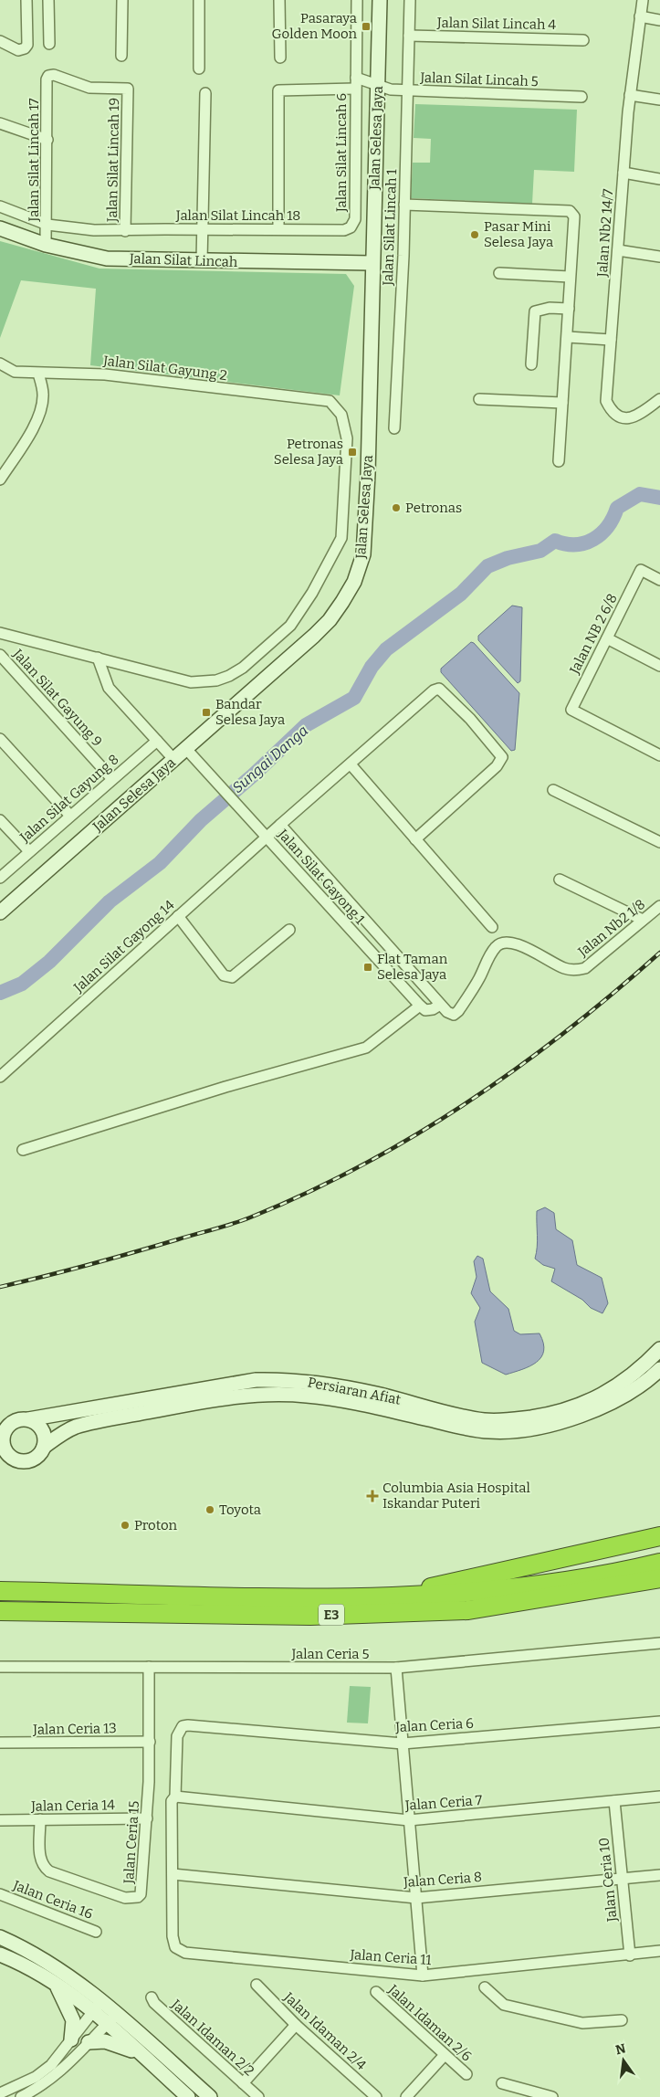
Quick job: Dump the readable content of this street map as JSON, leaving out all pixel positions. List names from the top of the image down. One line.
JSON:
{"streets":{"highway":["E3"],"street":["Jalan Silat Lincah 4","Jalan Silat Lincah 5","Jalan Selesa Jaya","Jalan Silat Lincah 6","Jalan Silat Lincah 17","Jalan Silat Lincah 19","Jalan Silat Lincah 18","Jalan Silat Lincah 1","Jalan Nb2 14/7","Jalan Silat Lincah","Jalan Silat Gayung 2","Jalan NB 2 6/8","Jalan Silat Gayung 9","Jalan Silat Gayung 8","Jalan Silat Gayong 1","Jalan Nb2 1/8","Jalan Silat Gayong 14","Persiaran Afiat","Jalan Ceria 5","Jalan Ceria 6","Jalan Ceria 13","Jalan Ceria 7","Jalan Ceria 14","Jalan Ceria 15","Jalan Ceria 8","Jalan Ceria 10","Jalan Ceria 16","Jalan Ceria 11","Jalan Idaman 2/6","Jalan Idaman 2/4","Jalan Idaman 2/2"]},"crossings":[["Jalan Silat Lincah 4","Jalan Silat Lincah 1"],["Jalan Silat Lincah 5","Jalan Selesa Jaya"],["Jalan Silat Lincah 5","Jalan Silat Lincah 6"],["Jalan Silat Lincah 5","Jalan Silat Lincah 1"],["Jalan Selesa Jaya","Jalan Silat Lincah 6"],["Jalan Selesa Jaya","Jalan Silat Lincah"],["Jalan Selesa Jaya","Jalan Silat Gayong 1"],["Jalan Silat Lincah 6","Jalan Silat Lincah 18"],["Jalan Silat Lincah 17","Jalan Silat Lincah 19"],["Jalan Silat Lincah 17","Jalan Silat Lincah 18"],["Jalan Silat Lincah 17","Jalan Silat Lincah"],["Jalan Silat Lincah 19","Jalan Silat Lincah 18"],["Jalan Silat Gayung 9","Jalan Silat Gayung 8"],["Jalan Silat Gayong 1","Jalan Silat Gayong 14"],["Jalan Ceria 5","Jalan Ceria 15"],["Jalan Ceria 6","Jalan Ceria 7"],["Jalan Ceria 13","Jalan Ceria 15"],["Jalan Ceria 7","Jalan Ceria 10"],["Jalan Ceria 14","Jalan Ceria 15"],["Jalan Ceria 8","Jalan Ceria 10"],["Jalan Ceria 8","Jalan Ceria 11"],["Jalan Ceria 10","Jalan Ceria 11"]],"water":["Sungai Danga"],"places":{"transit":["Pasaraya Golden Moon","Petronas Selesa Jaya","Bandar Selesa Jaya","Flat Taman Selesa Jaya"],"other":["Pasar Mini Selesa Jaya","Petronas","Toyota","Proton"],"health":["Columbia Asia Hospital Iskandar Puteri"]},"north":"top"}
